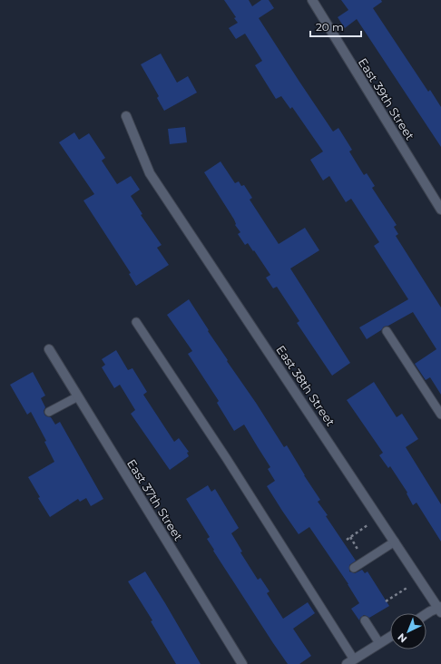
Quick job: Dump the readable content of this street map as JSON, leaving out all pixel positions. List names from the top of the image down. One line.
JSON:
{"streets":{"street":["East 39th Street","East 38th Street","East 37th Street"]},"scale_bar":"20 m","north":"bottom left"}
